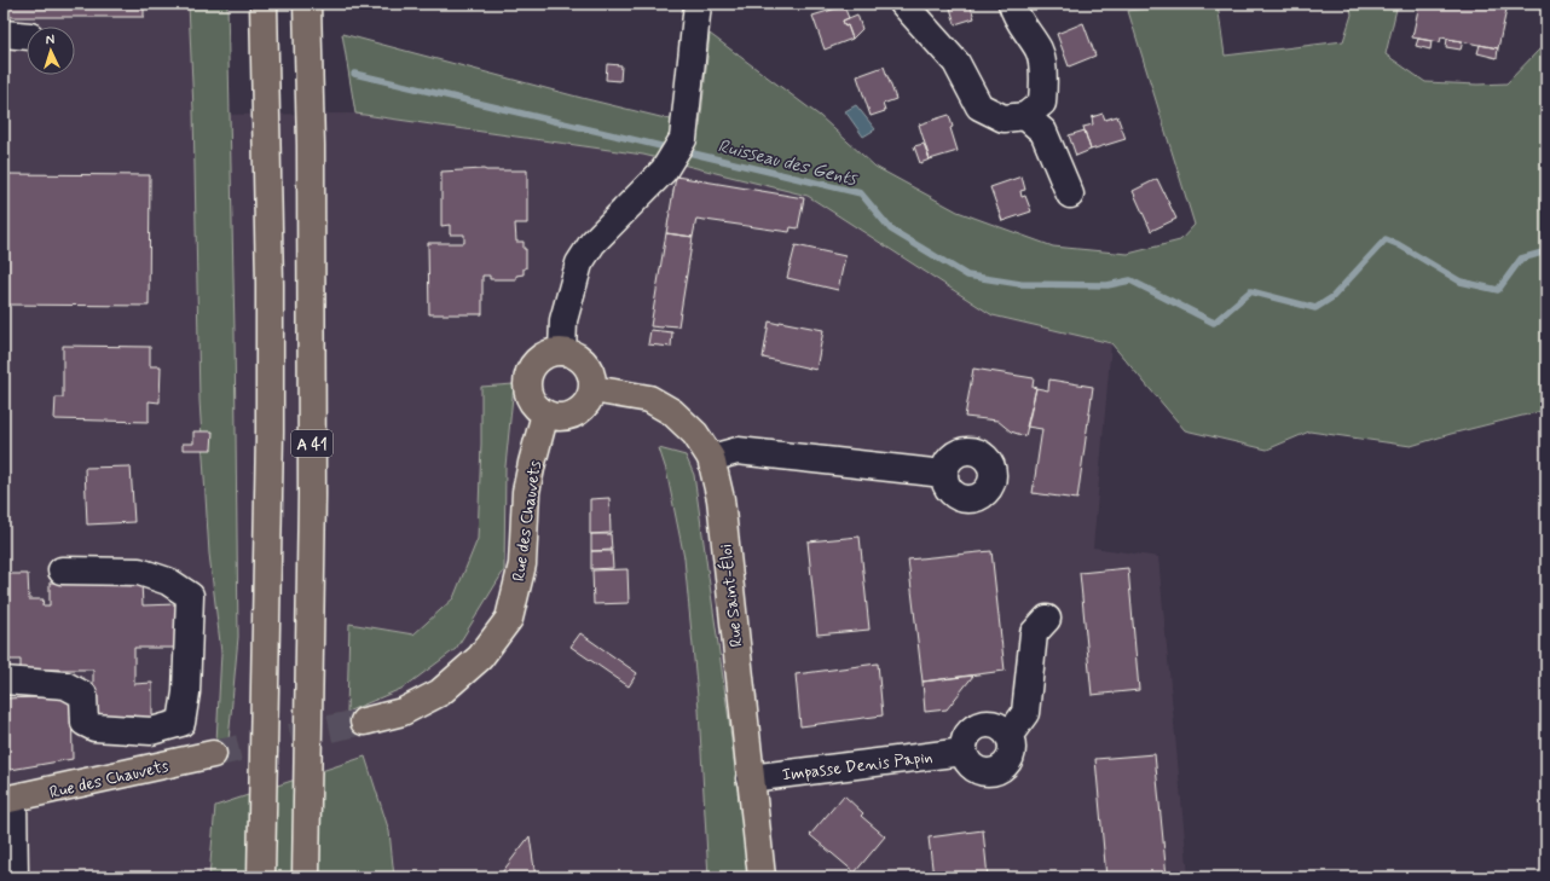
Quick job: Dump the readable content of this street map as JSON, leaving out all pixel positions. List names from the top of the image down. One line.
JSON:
{"streets":{"main road":["A 41","Rue des Chauvets","Rue Saint-Éloi"],"street":["Impasse Denis Papin"]},"crossings":[["Rue des Chauvets","Rue Saint-Éloi"],["Rue Saint-Éloi","Impasse Denis Papin"]],"water":["Ruisseau des Gents"],"north":"top"}
